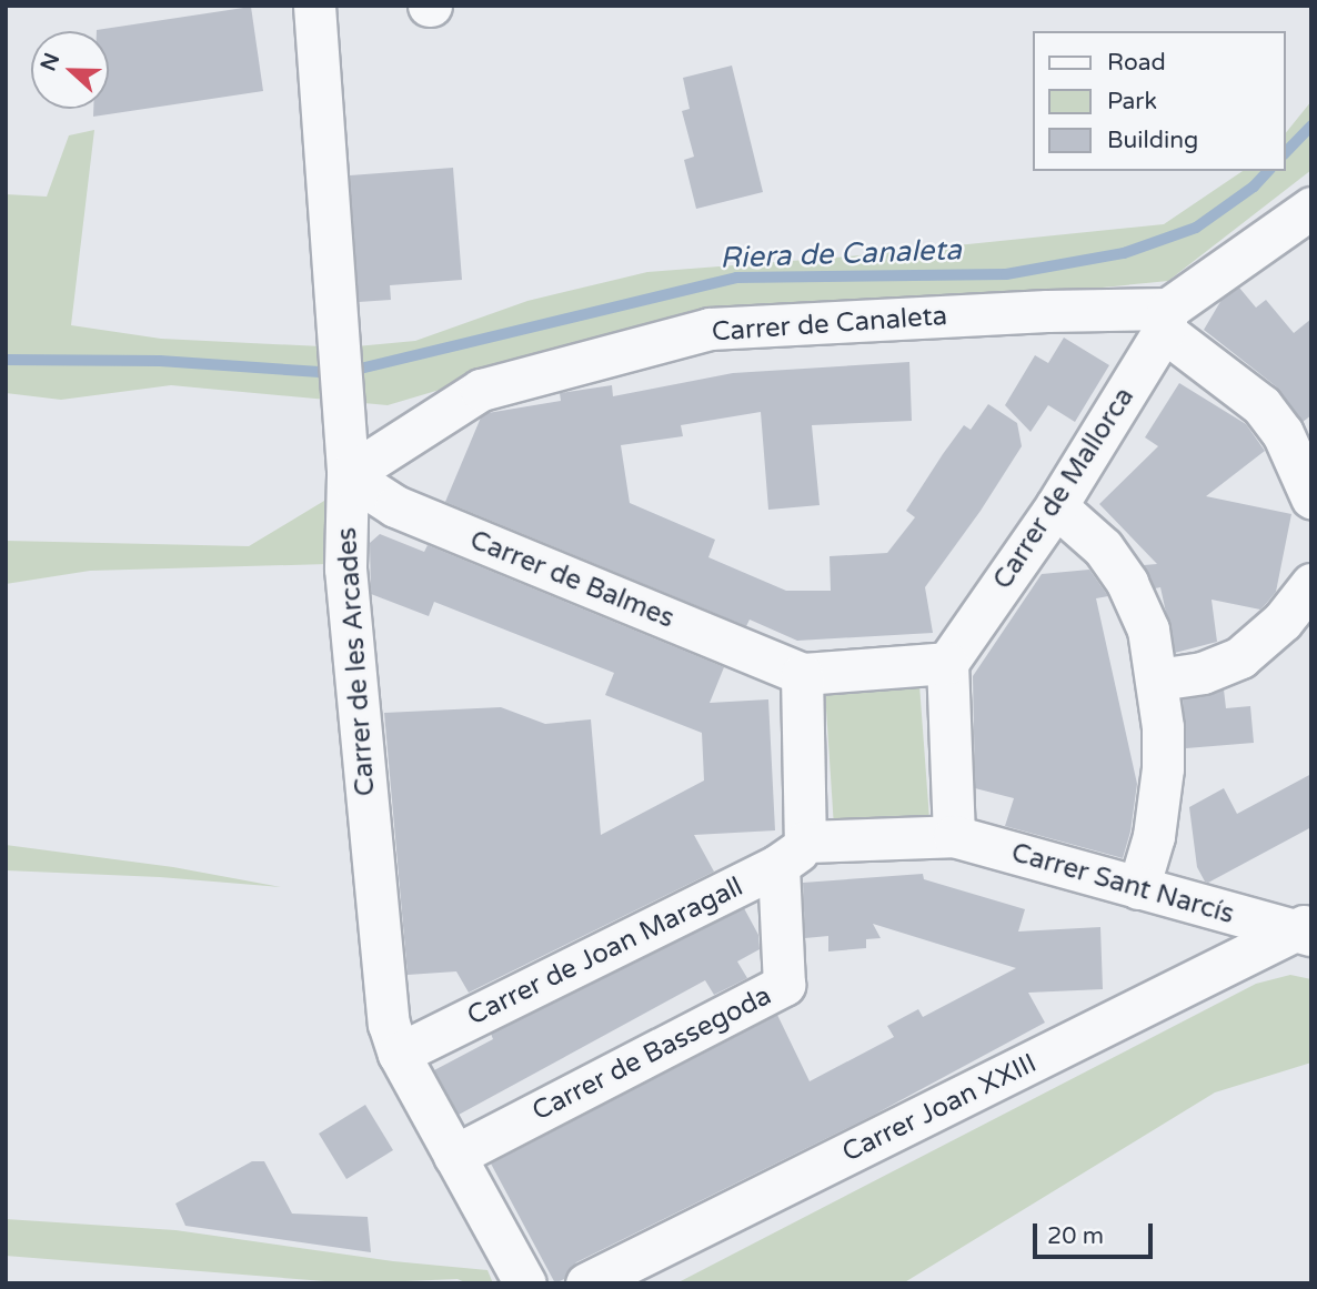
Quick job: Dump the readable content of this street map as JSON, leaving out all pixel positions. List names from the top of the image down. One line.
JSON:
{"streets":{"street":["Carrer de Canaleta","Carrer de Mallorca","Carrer de Balmes","Carrer de les Arcades","Carrer Sant Narcís","Carrer de Joan Maragall","Carrer de Bassegoda","Carrer Joan XXIII"]},"crossings":[["Carrer de Canaleta","Carrer de Mallorca"],["Carrer de Canaleta","Carrer de Balmes"],["Carrer de Canaleta","Carrer de les Arcades"],["Carrer de Balmes","Carrer de les Arcades"],["Carrer de les Arcades","Carrer de Joan Maragall"],["Carrer de les Arcades","Carrer de Bassegoda"],["Carrer Sant Narcís","Carrer de Joan Maragall"],["Carrer Sant Narcís","Carrer de Bassegoda"],["Carrer Sant Narcís","Carrer Joan XXIII"],["Carrer de Joan Maragall","Carrer de Bassegoda"]],"water":["Riera de Canaleta"],"legend":["Road","Park","Building"],"scale_bar":"20 m","north":"left"}
